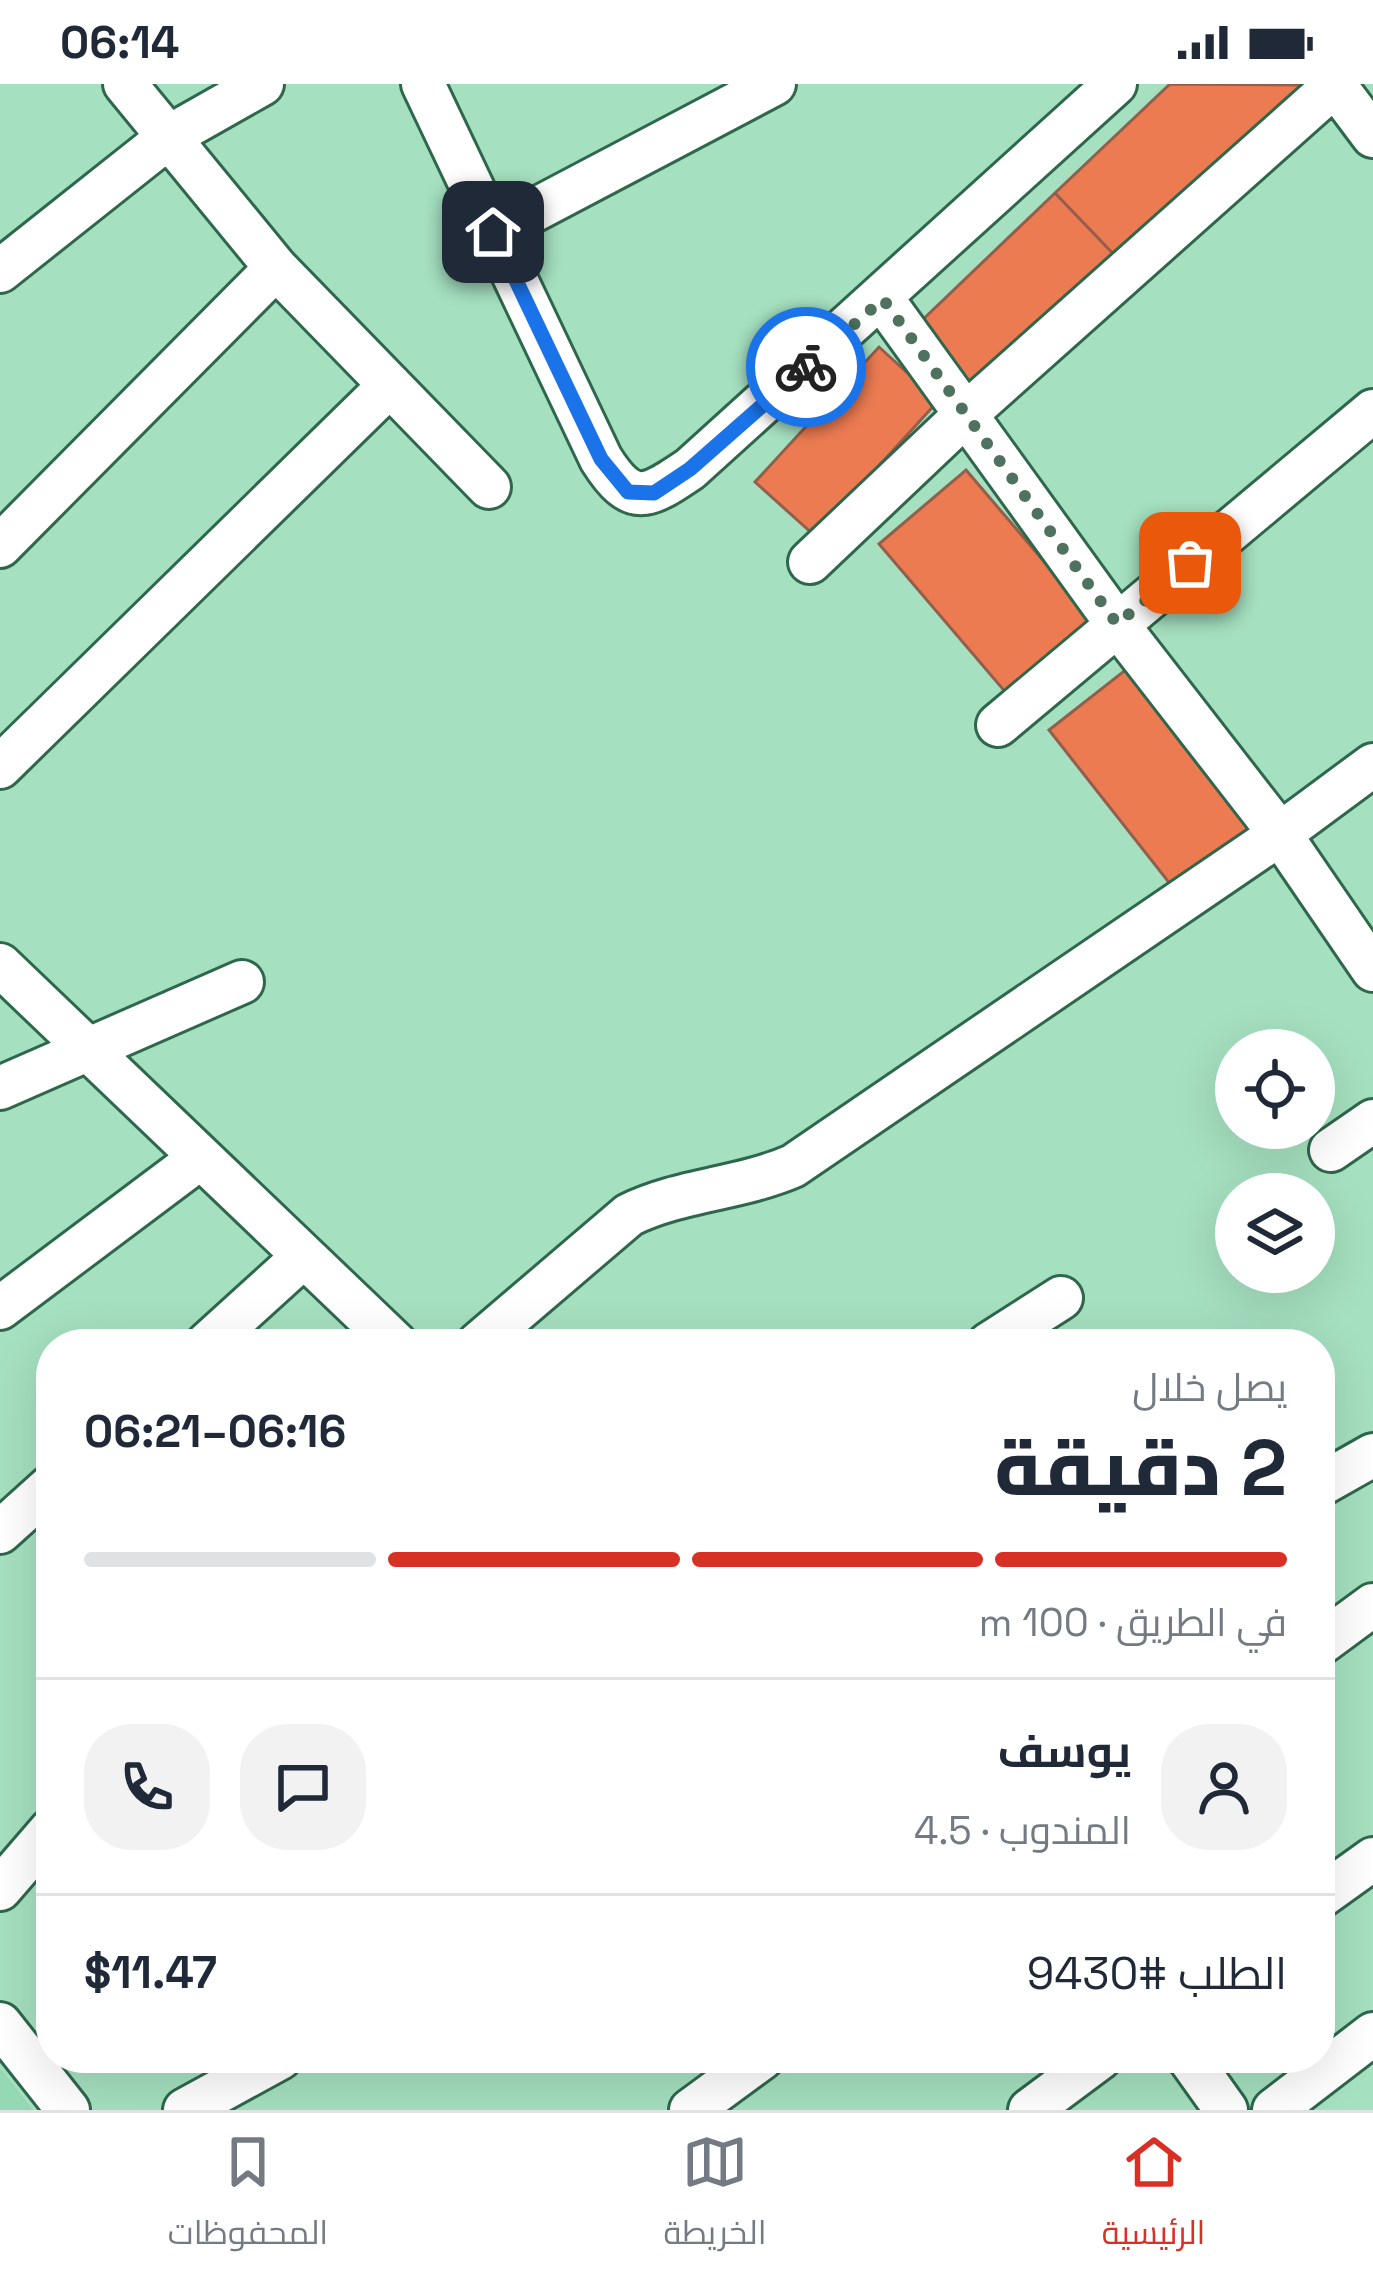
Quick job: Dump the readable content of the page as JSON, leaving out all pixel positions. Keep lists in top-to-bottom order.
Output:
{
  "page": {
    "status": "06:14",
    "heading": ["2 دقيقة", "يصل خلال", "06:16–06:21"],
    "panel": [
      "يوسف",
      "المندوب · 4.5",
      "الطلب #9430",
      "$11.47"
    ],
    "bar": "في الطريق · 100 m",
    "tabs": ["الرئيسية", "الخريطة", "المحفوظات"]
  }
}
